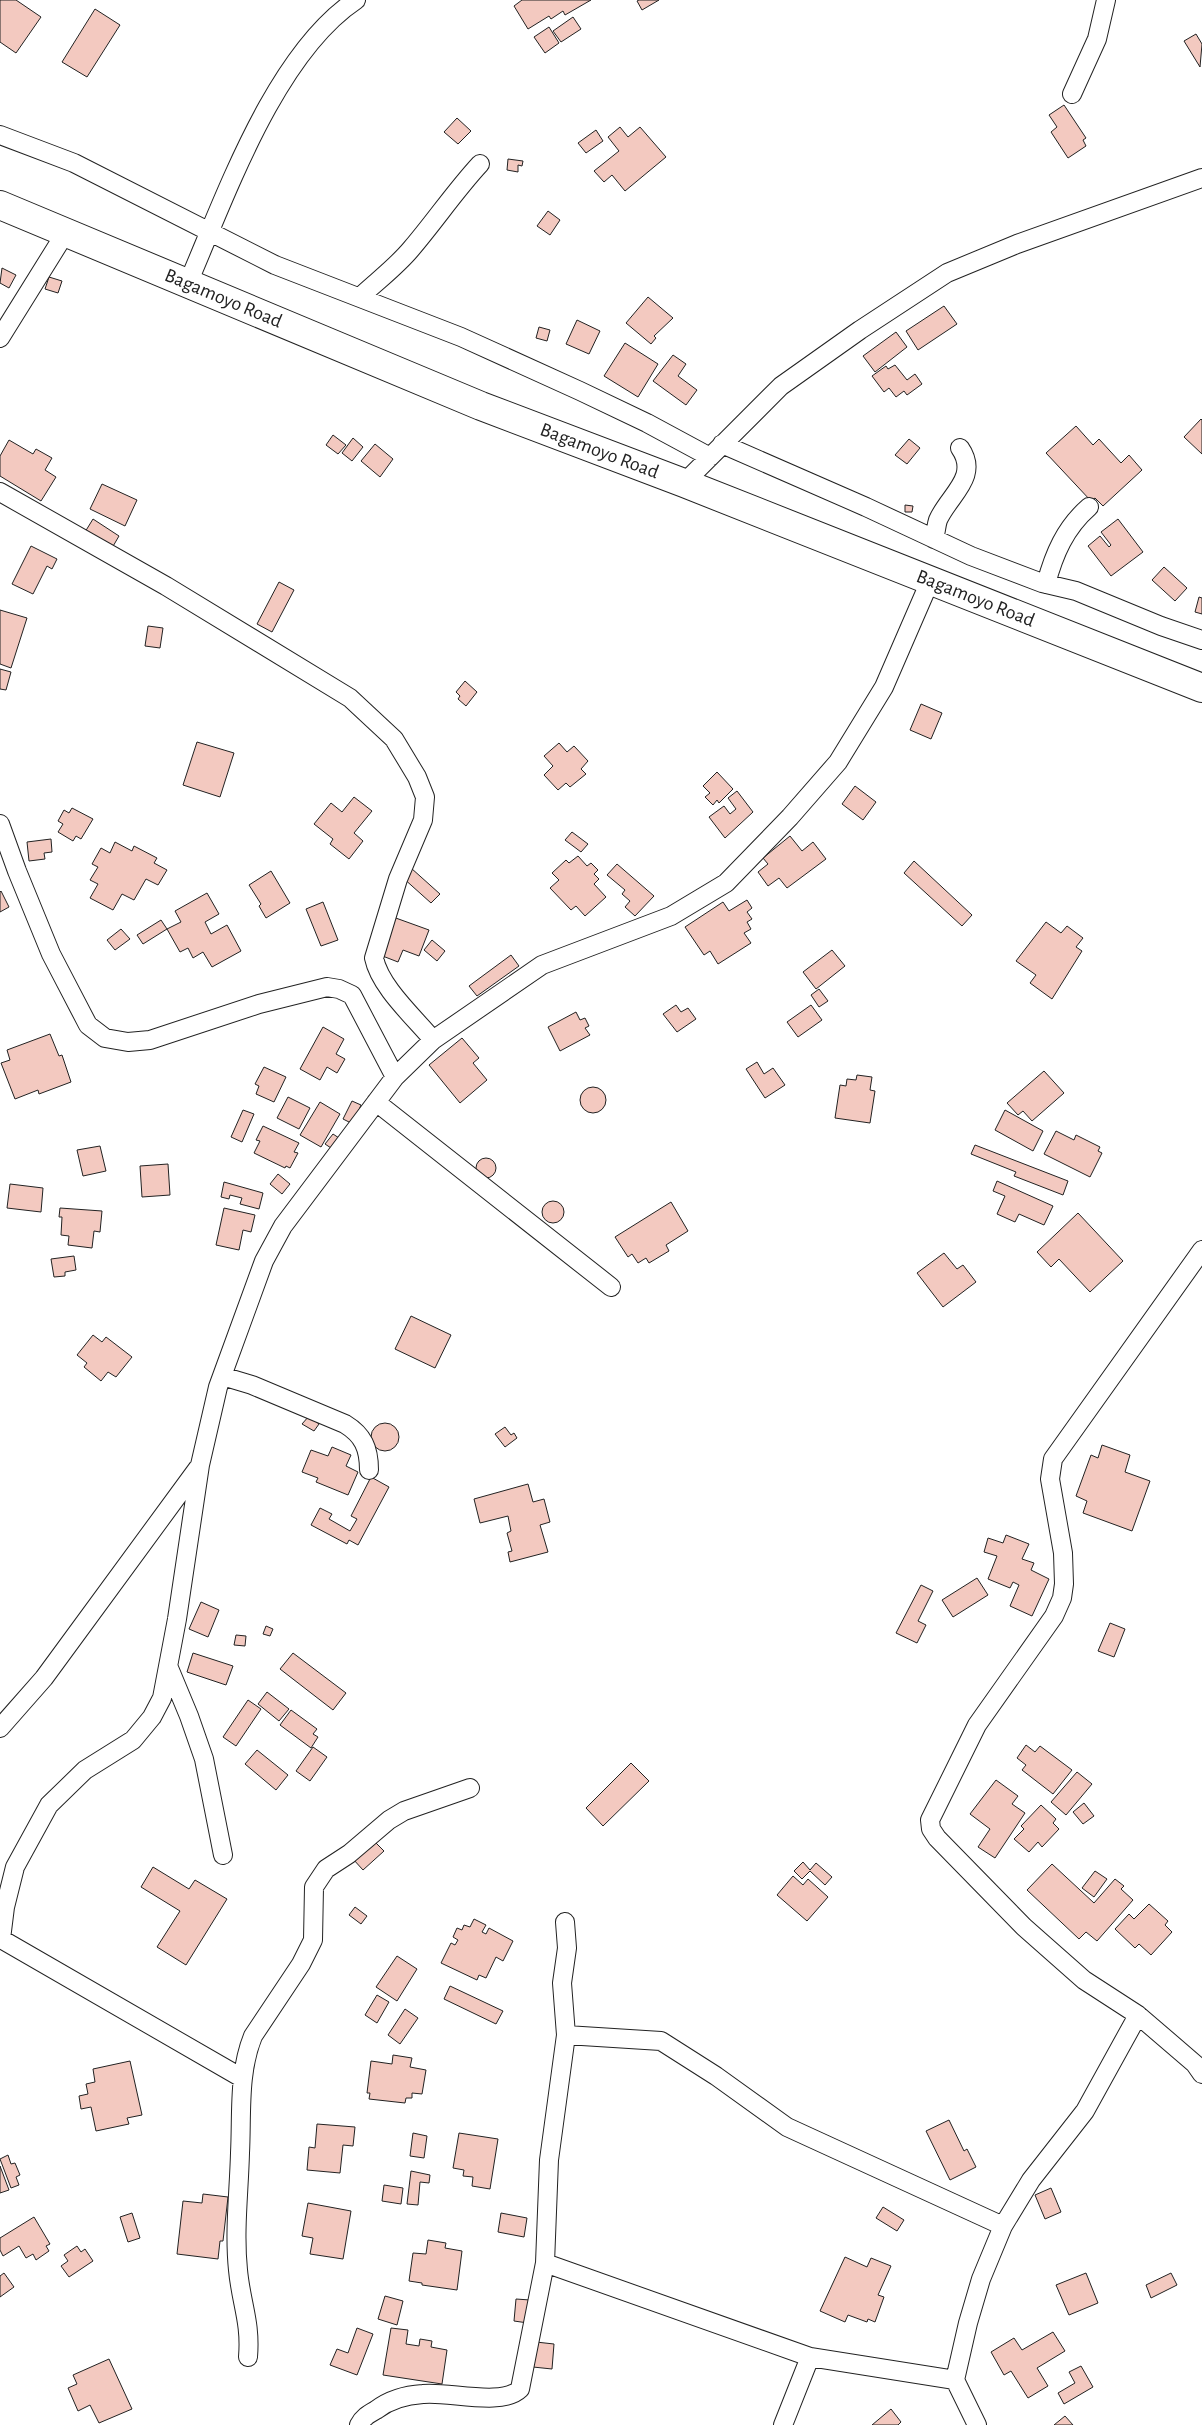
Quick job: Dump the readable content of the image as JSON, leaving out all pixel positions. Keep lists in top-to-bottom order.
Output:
{
  "streets": {
    "highway": ["Bagamoyo Road"]
  }
}
